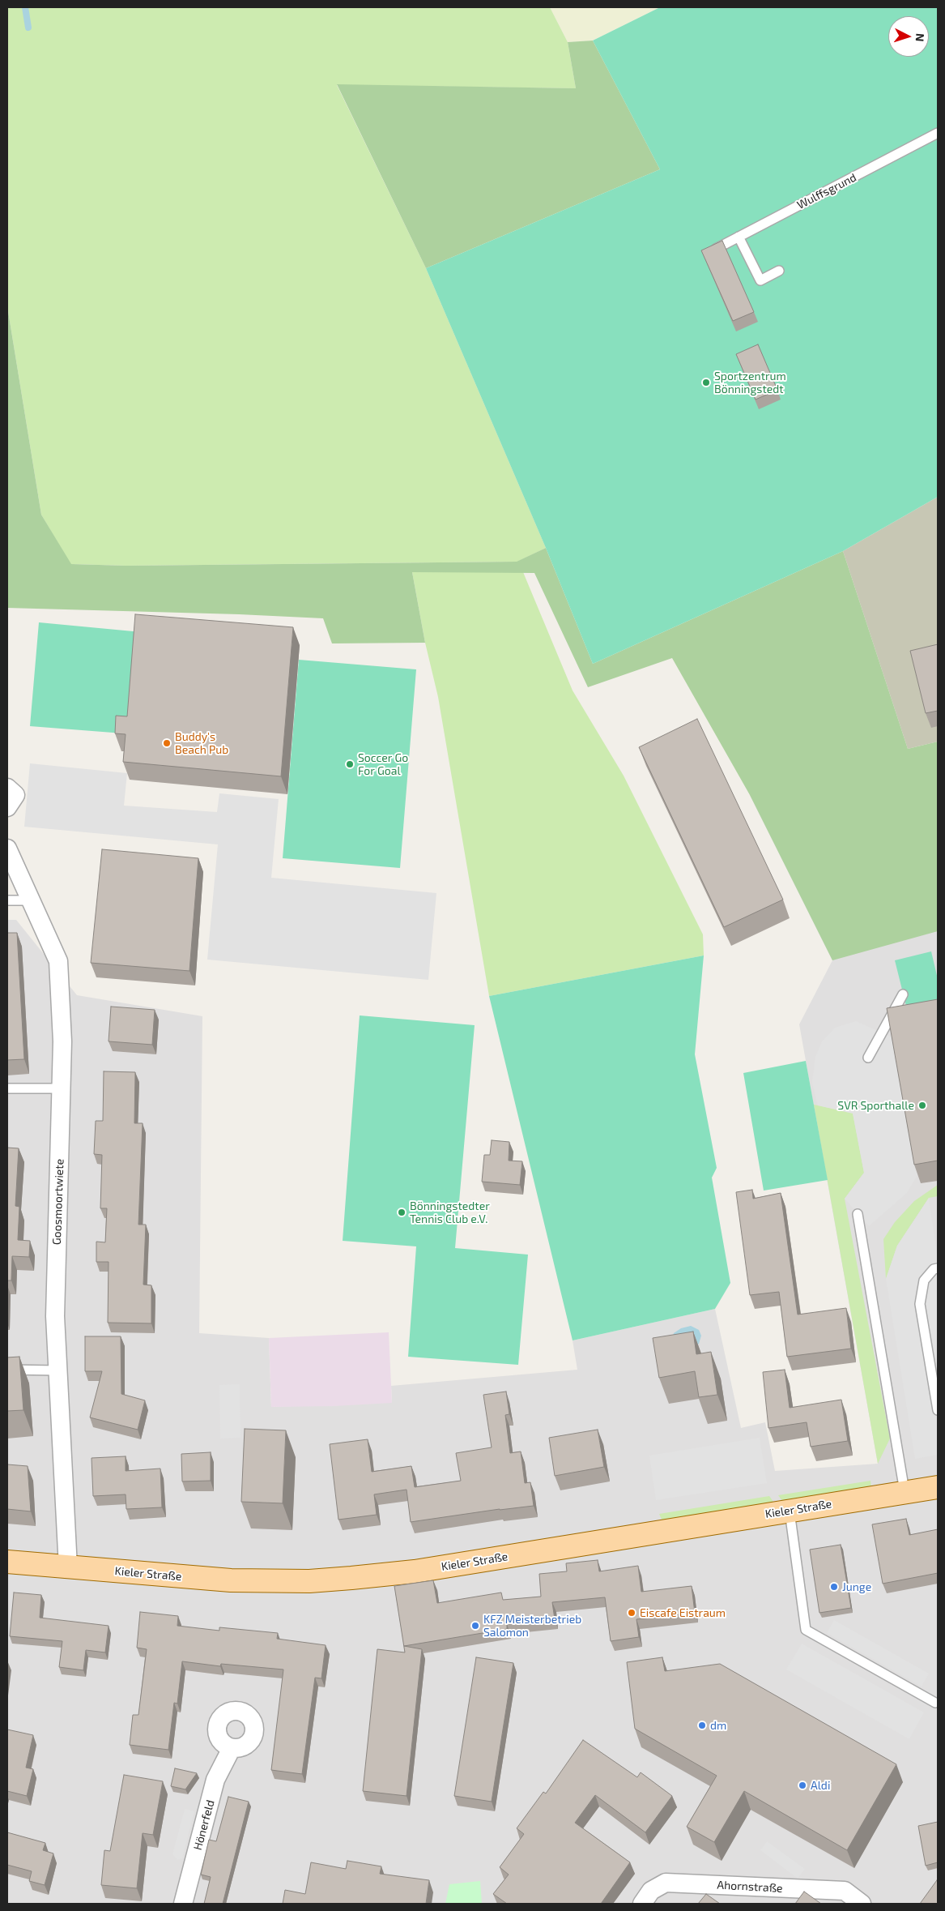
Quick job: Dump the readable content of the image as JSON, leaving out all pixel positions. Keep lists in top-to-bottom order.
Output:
{
  "streets": {
    "main road": ["Kieler Straße"],
    "street": ["Goosmoortwiete", "Hönerfeld", "Ahornstraße"],
    "lane": ["Wulffsgrund"]
  },
  "crossings": [
    ["Goosmoortwiete", "Kieler Straße"]
  ],
  "places": [
    "Sportzentrum Bönningstedt",
    "Buddy's Beach Pub",
    "Soccer Go For Goal",
    "SVR Sporthalle",
    "Bönningstedter Tennis Club e.V.",
    "Junge",
    "Eiscafe Eistraum",
    "KFZ Meisterbetrieb Salomon",
    "dm",
    "Aldi"
  ],
  "north": "right"
}
